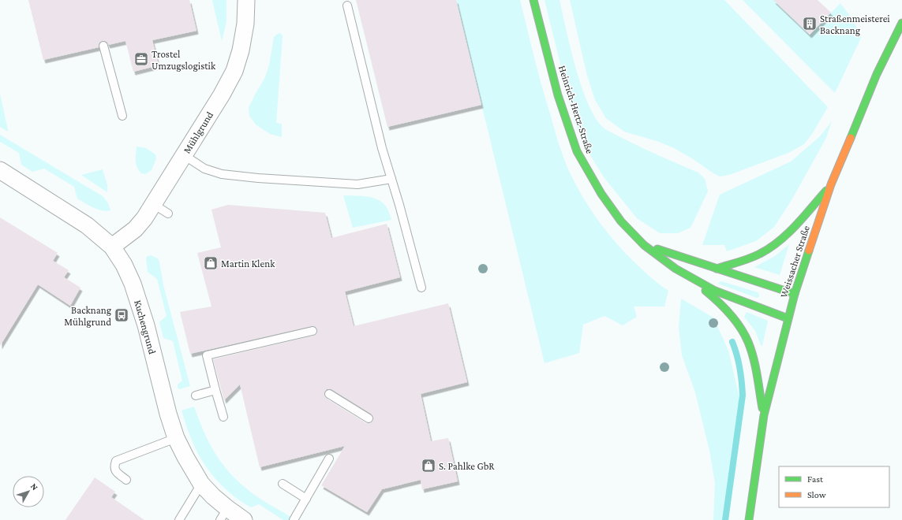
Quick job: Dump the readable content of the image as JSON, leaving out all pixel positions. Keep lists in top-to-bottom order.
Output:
{
  "streets": {
    "main road": ["Heinrich-Hertz-Straße", "Weissacher Straße"],
    "street": ["Mühlgrund", "Kuchengrund"]
  },
  "crossings": [
    ["Heinrich-Hertz-Straße", "Weissacher Straße"],
    ["Mühlgrund", "Kuchengrund"]
  ],
  "places": {
    "building": ["Straßenmeisterei Backnang"],
    "office": ["Trostel Umzugslogistik"],
    "shop": ["Martin Klenk", "S. Pahlke GbR"],
    "bus stop": ["Backnang Mühlgrund"]
  },
  "legend": ["Fast", "Slow"],
  "north": "top right"
}
